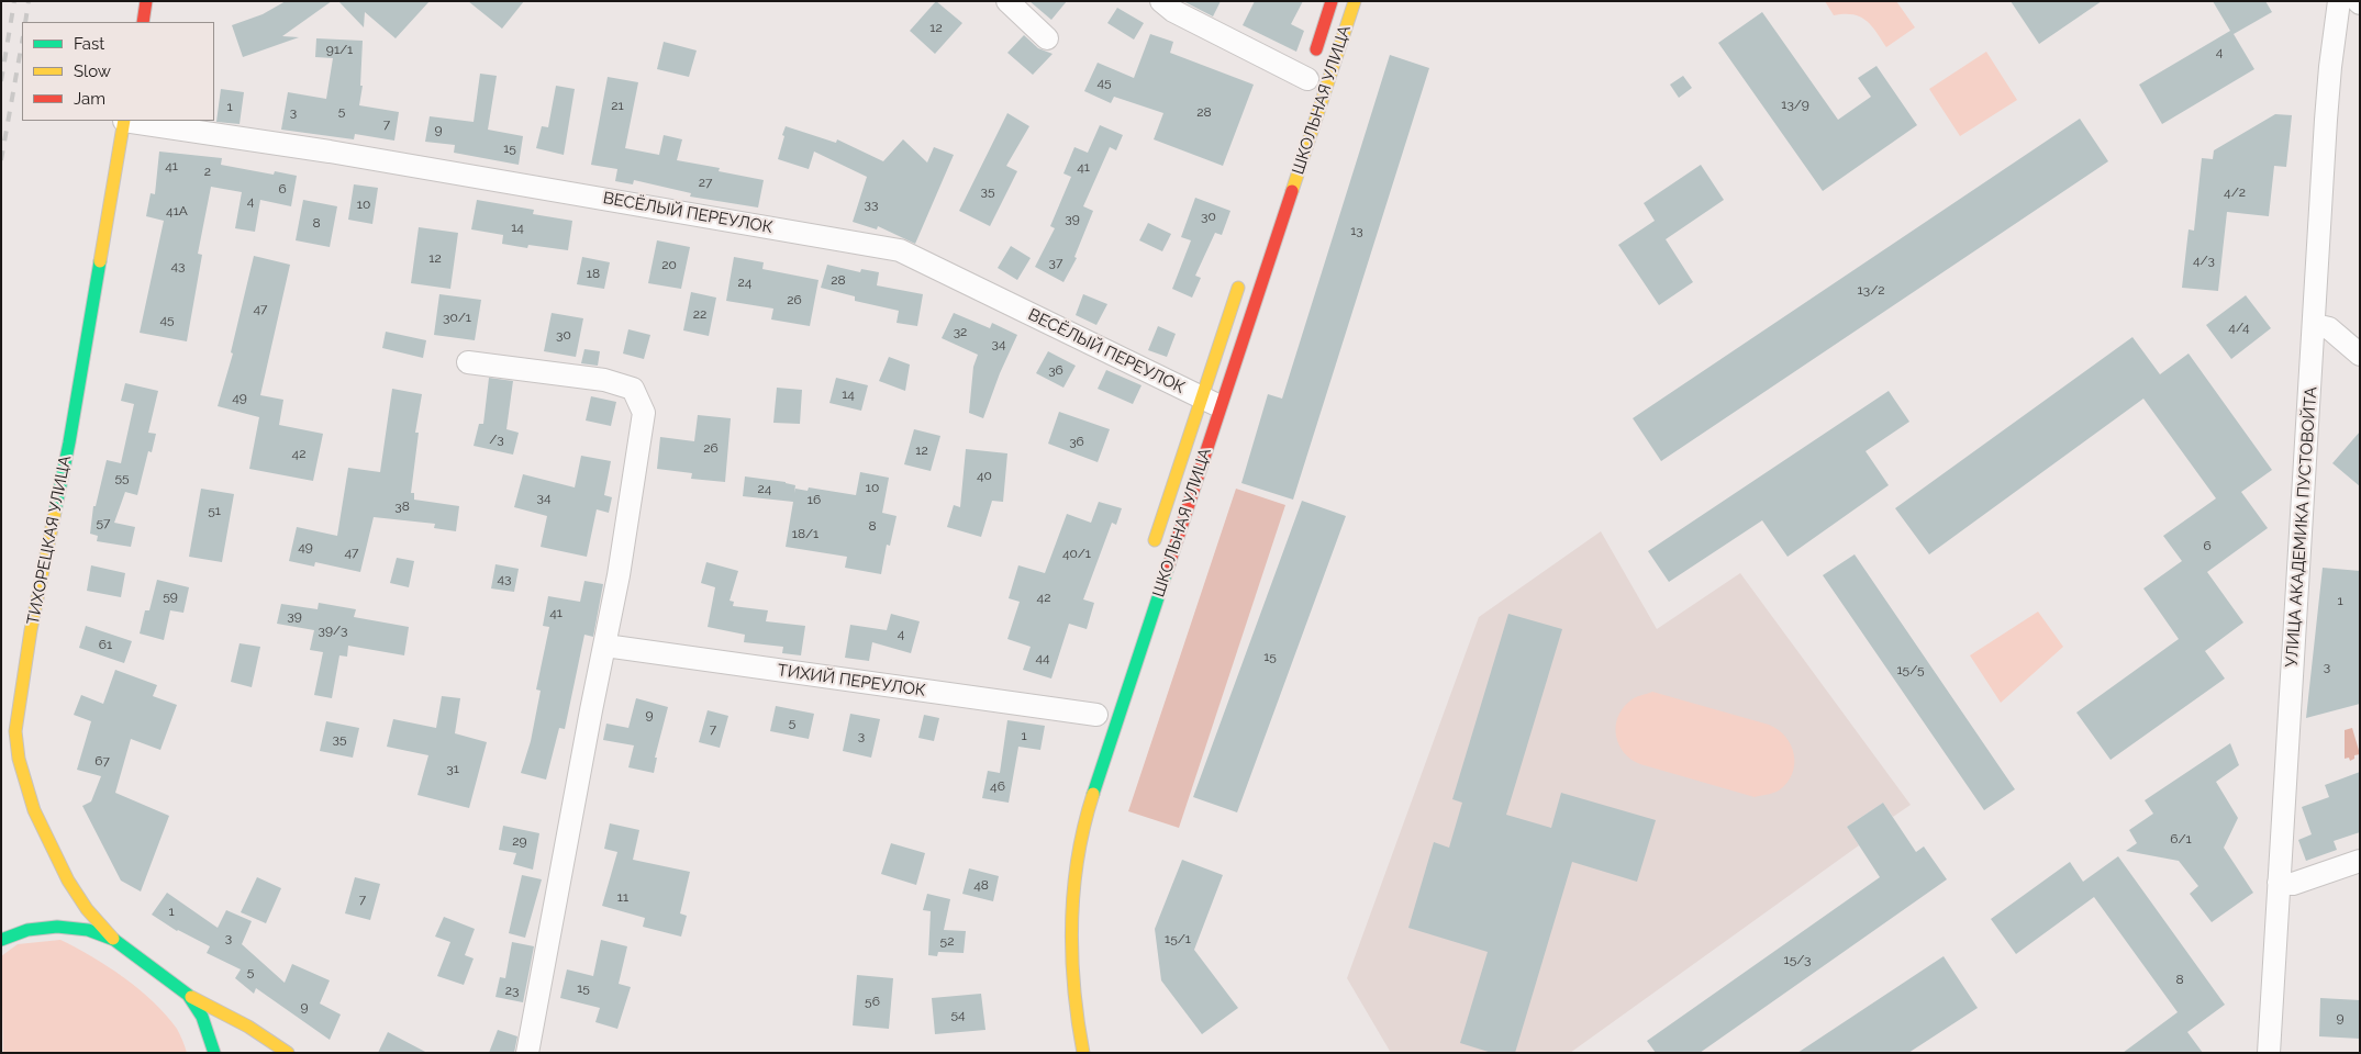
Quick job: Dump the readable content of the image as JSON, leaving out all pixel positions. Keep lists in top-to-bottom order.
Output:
{
  "streets": {
    "main road": ["ШКОЛЬНАЯ УЛИЦА", "ТИХОРЕЦКАЯ УЛИЦА"],
    "street": ["ВЕСЁЛЫЙ ПЕРЕУЛОК", "УЛИЦА АКАДЕМИКА ПУСТОВОЙТА", "ТИХИЙ ПЕРЕУЛОК"]
  },
  "crossings": [
    ["ШКОЛЬНАЯ УЛИЦА", "ВЕСЁЛЫЙ ПЕРЕУЛОК"]
  ],
  "house_numbers": [
    "12",
    "91/1",
    "4",
    "45",
    "13/9",
    "21",
    "1",
    "5",
    "3",
    "28",
    "7",
    "9",
    "15",
    "41",
    "41",
    "2",
    "27",
    "6",
    "35",
    "4/2",
    "4",
    "10",
    "33",
    "41А",
    "30",
    "39",
    "8",
    "14",
    "13",
    "12",
    "4/3",
    "37",
    "20",
    "43",
    "18",
    "28",
    "24",
    "13/2",
    "26",
    "47",
    "22",
    "30/1",
    "45",
    "4/4",
    "32",
    "30",
    "34",
    "36",
    "14",
    "49",
    "/3",
    "36",
    "26",
    "12",
    "42",
    "40",
    "55",
    "10",
    "24",
    "34",
    "16",
    "38",
    "51",
    "57",
    "8",
    "18/1",
    "6",
    "49",
    "47",
    "40/1",
    "43",
    "59",
    "42",
    "1",
    "41",
    "39",
    "39/3",
    "4",
    "61",
    "15",
    "44",
    "3",
    "15/5",
    "9",
    "5",
    "7",
    "3",
    "1",
    "35",
    "67",
    "31",
    "46",
    "6/1",
    "29",
    "48",
    "11",
    "7",
    "1",
    "3",
    "15/1",
    "52",
    "15/3",
    "5",
    "8",
    "15",
    "23",
    "56",
    "9",
    "54",
    "9"
  ],
  "legend": ["Fast", "Slow", "Jam"]
}
